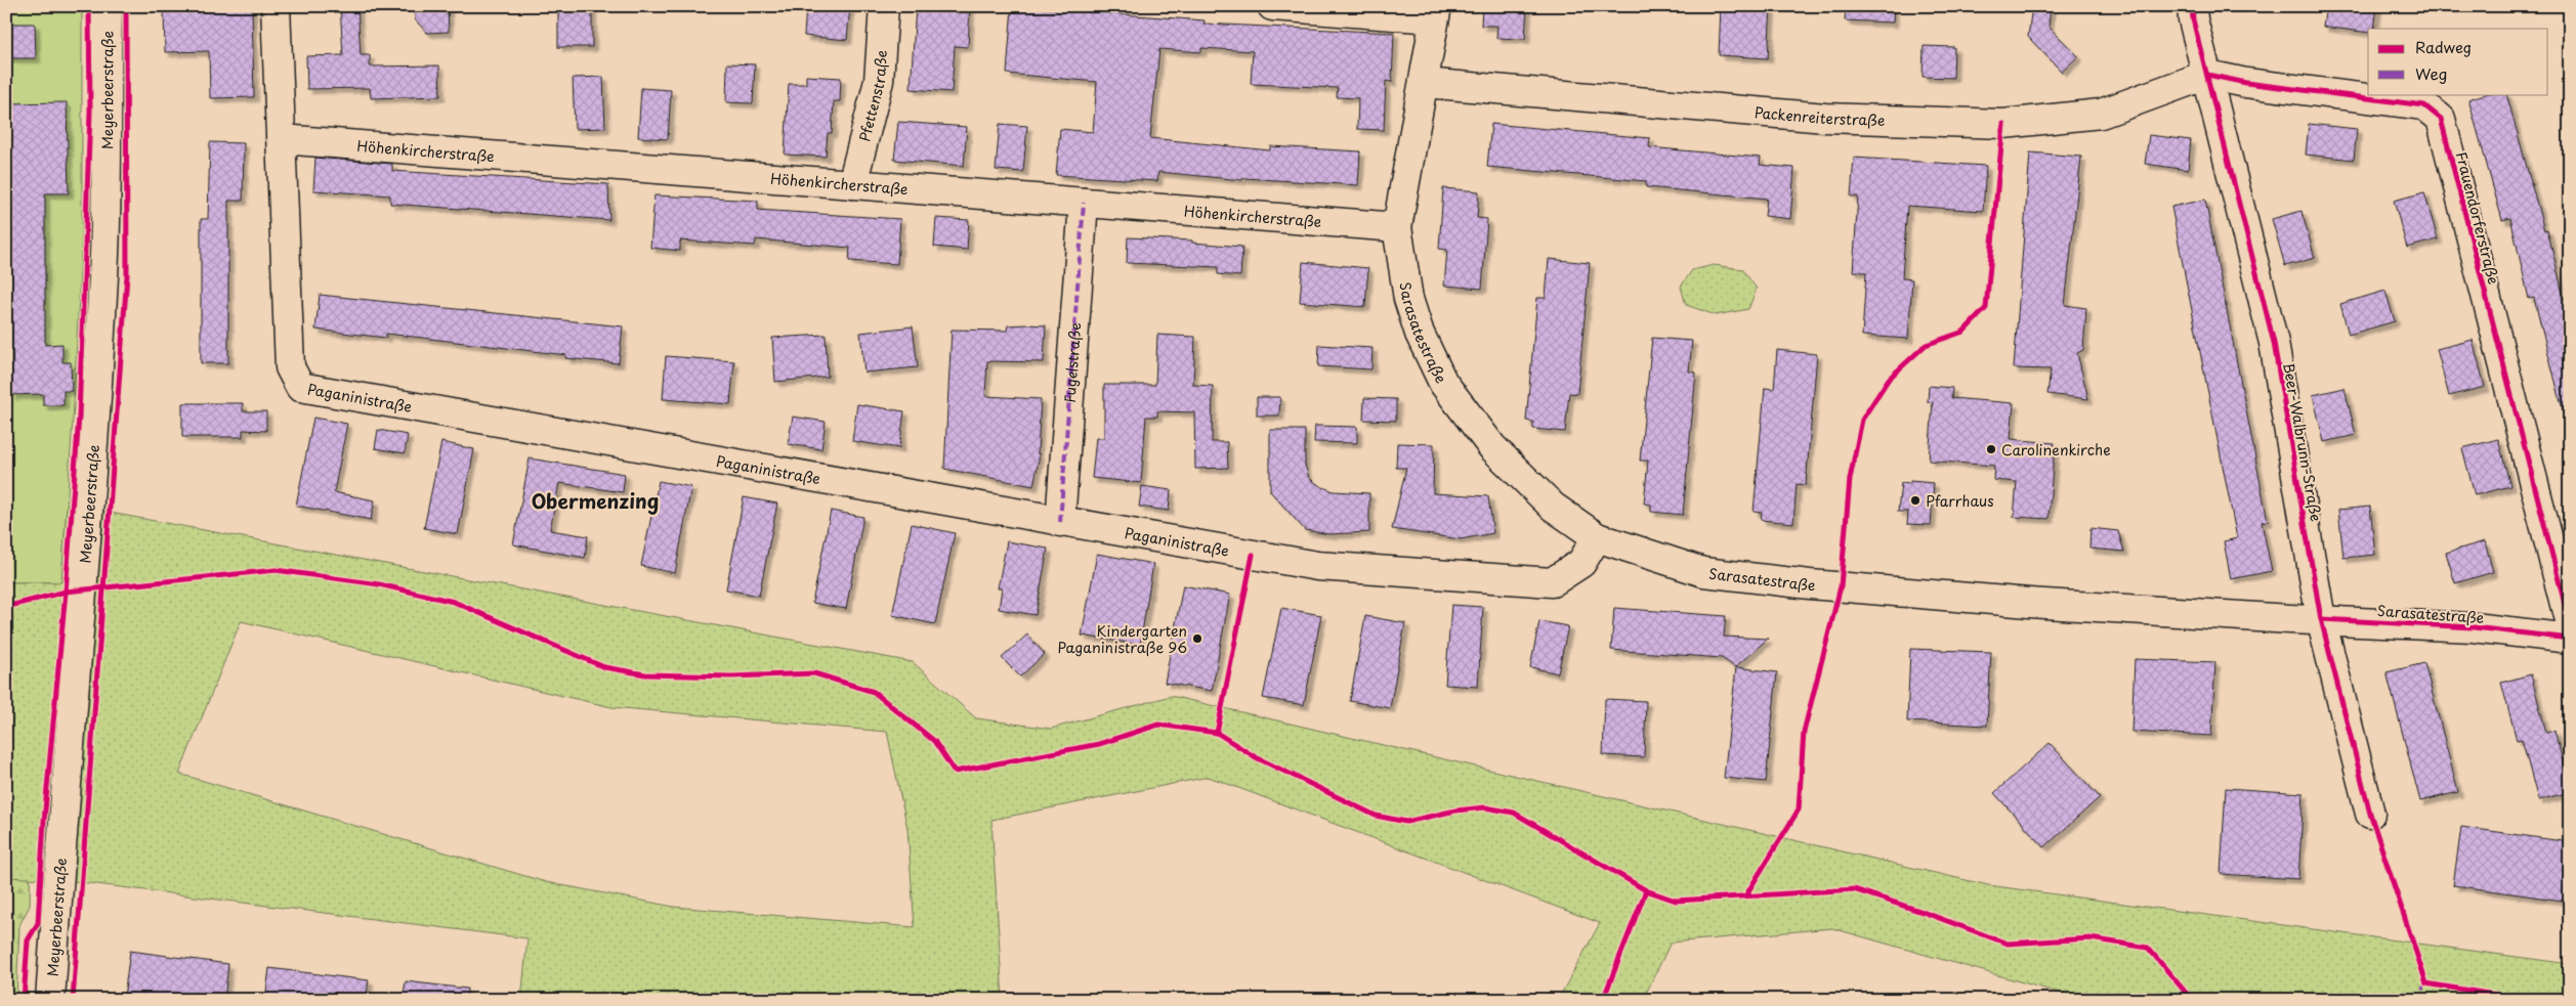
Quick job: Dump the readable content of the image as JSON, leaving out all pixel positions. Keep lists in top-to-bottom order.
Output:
{
  "streets": {
    "street": [
      "Meyerbeerstraße",
      "Pfettenstraße",
      "Packenreiterstraße",
      "Höhenkircherstraße",
      "Frauendorferstraße",
      "Sarasatestraße",
      "Fugelstraße",
      "Paganinistraße",
      "Beer-Walbrunn-Straße"
    ]
  },
  "crossings": [
    ["Pfettenstraße", "Höhenkircherstraße"],
    ["Packenreiterstraße", "Frauendorferstraße"],
    ["Packenreiterstraße", "Sarasatestraße"],
    ["Packenreiterstraße", "Beer-Walbrunn-Straße"],
    ["Höhenkircherstraße", "Sarasatestraße"],
    ["Höhenkircherstraße", "Fugelstraße"],
    ["Höhenkircherstraße", "Paganinistraße"],
    ["Frauendorferstraße", "Beer-Walbrunn-Straße"],
    ["Sarasatestraße", "Paganinistraße"],
    ["Sarasatestraße", "Beer-Walbrunn-Straße"],
    ["Fugelstraße", "Paganinistraße"]
  ],
  "districts": ["Obermenzing"],
  "places": ["Carolinenkirche", "Pfarrhaus", "Kindergarten Paganinistraße 96"],
  "legend": ["Radweg", "Weg"]
}
